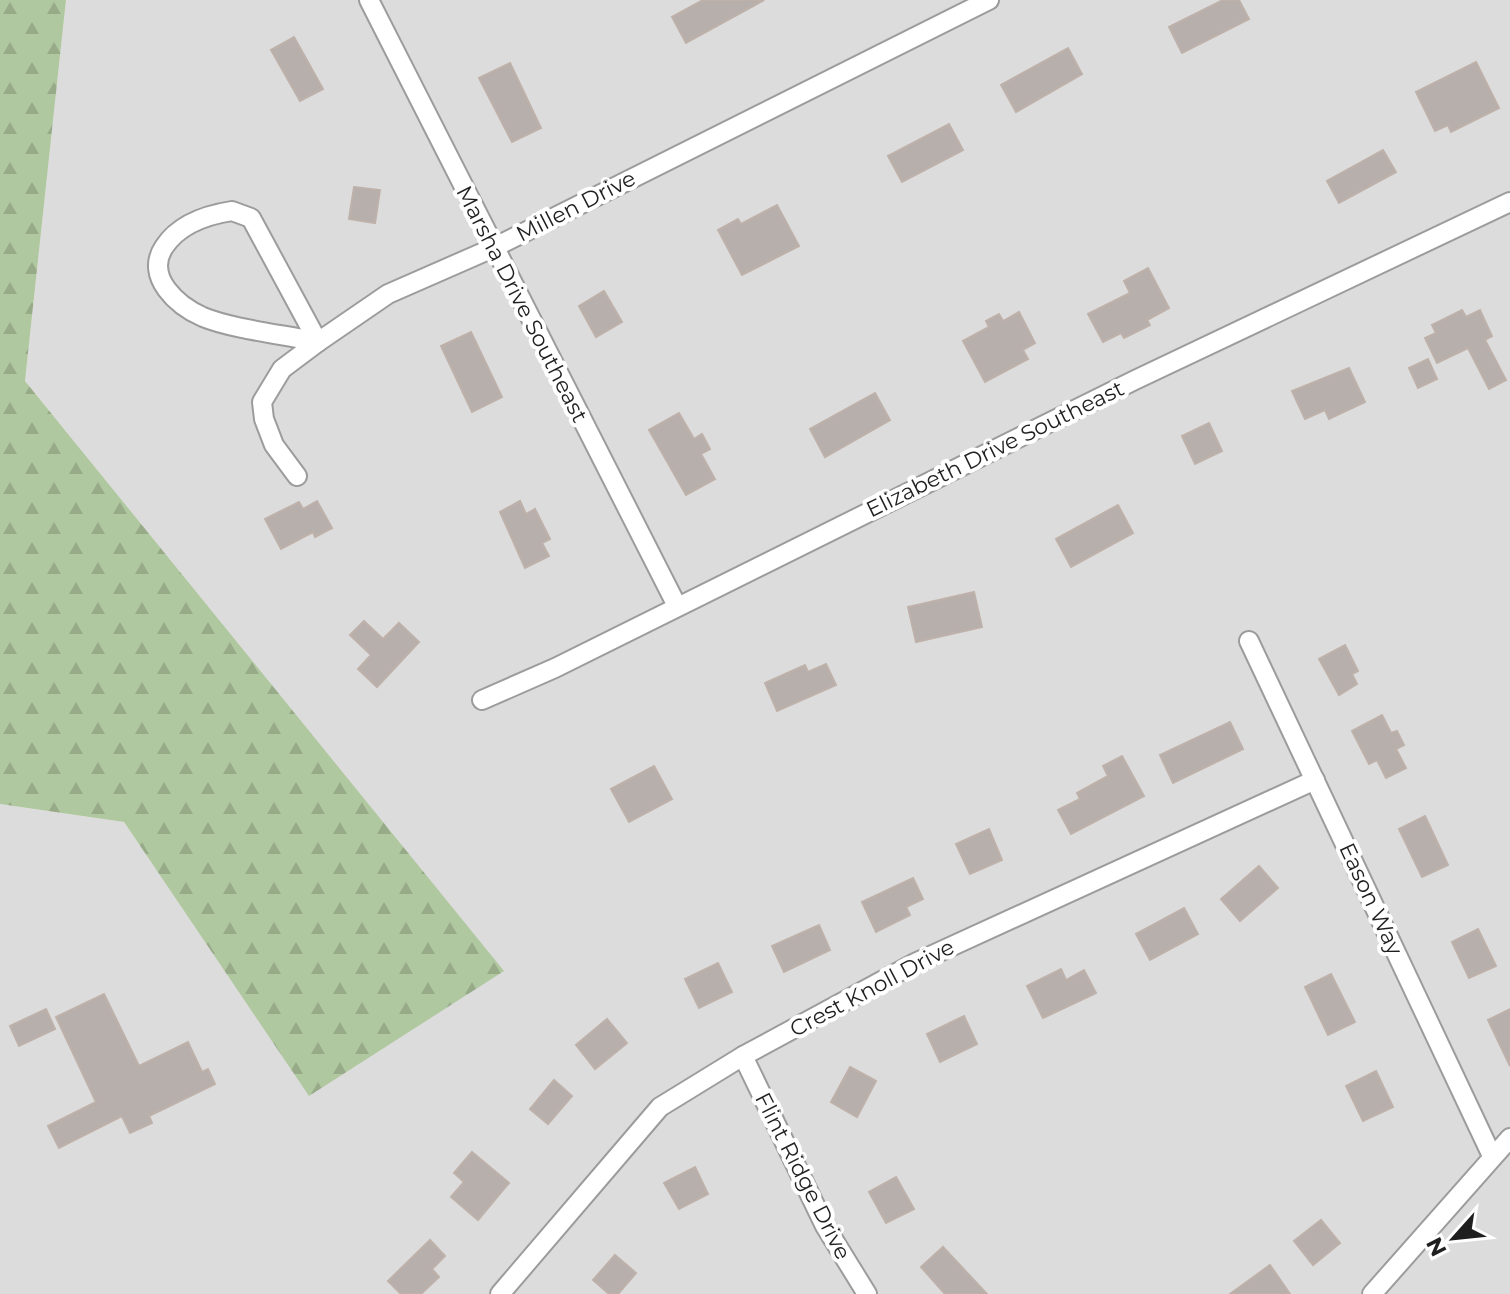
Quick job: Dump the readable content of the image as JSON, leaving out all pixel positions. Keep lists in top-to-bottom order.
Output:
{
  "streets": {
    "street": [
      "Millen Drive",
      "Marsha Drive Southeast",
      "Elizabeth Drive Southeast",
      "Eason Way",
      "Crest Knoll Drive",
      "Flint Ridge Drive"
    ]
  },
  "crossings": [
    ["Millen Drive", "Marsha Drive Southeast"],
    ["Marsha Drive Southeast", "Elizabeth Drive Southeast"],
    ["Eason Way", "Crest Knoll Drive"],
    ["Crest Knoll Drive", "Flint Ridge Drive"]
  ],
  "north": "bottom left"
}
